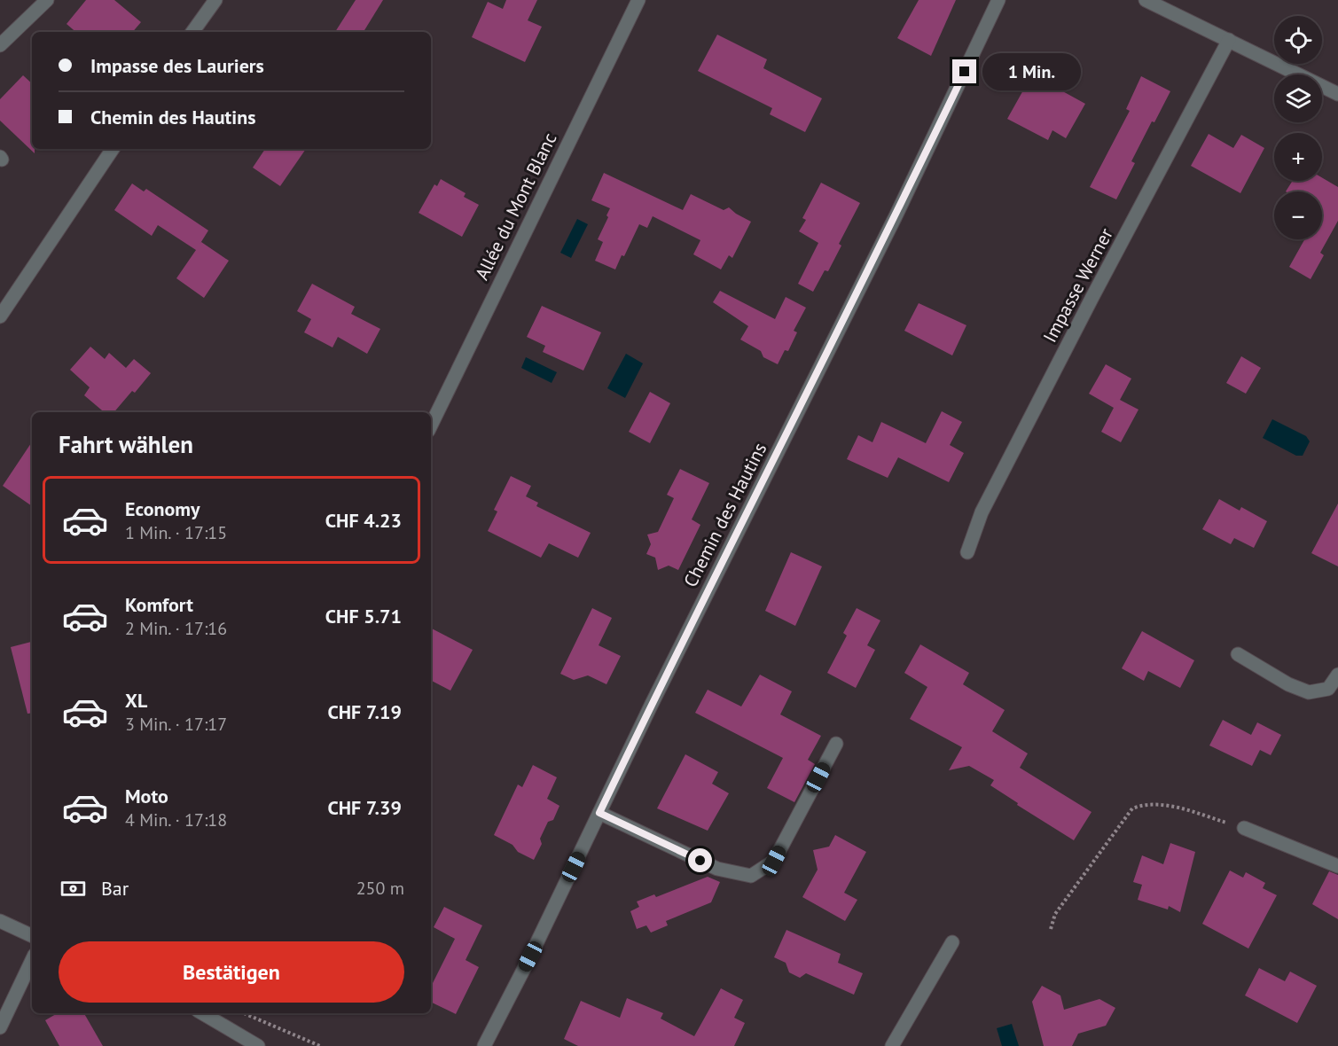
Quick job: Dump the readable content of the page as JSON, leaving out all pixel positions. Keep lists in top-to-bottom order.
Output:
{
  "streets": {
    "street": ["Allée du Mont Blanc", "Impasse Werner", "Chemin des Hautins"]
  },
  "page": {
    "map_buttons": ["+", "−"],
    "banner": ["Impasse des Lauriers", "Chemin des Hautins"],
    "bubble": "1 Min.",
    "heading": "Fahrt wählen",
    "list": [
      {
        "name": "Economy",
        "note": "1 Min. · 17:15",
        "value": "CHF 4.23"
      },
      {
        "name": "Komfort",
        "note": "2 Min. · 17:16",
        "value": "CHF 5.71"
      },
      {
        "name": "XL",
        "note": "3 Min. · 17:17",
        "value": "CHF 7.19"
      },
      {
        "name": "Moto",
        "note": "4 Min. · 17:18",
        "value": "CHF 7.39"
      }
    ],
    "pay": ["Bar", "250 m"],
    "buttons": "Bestätigen"
  }
}
